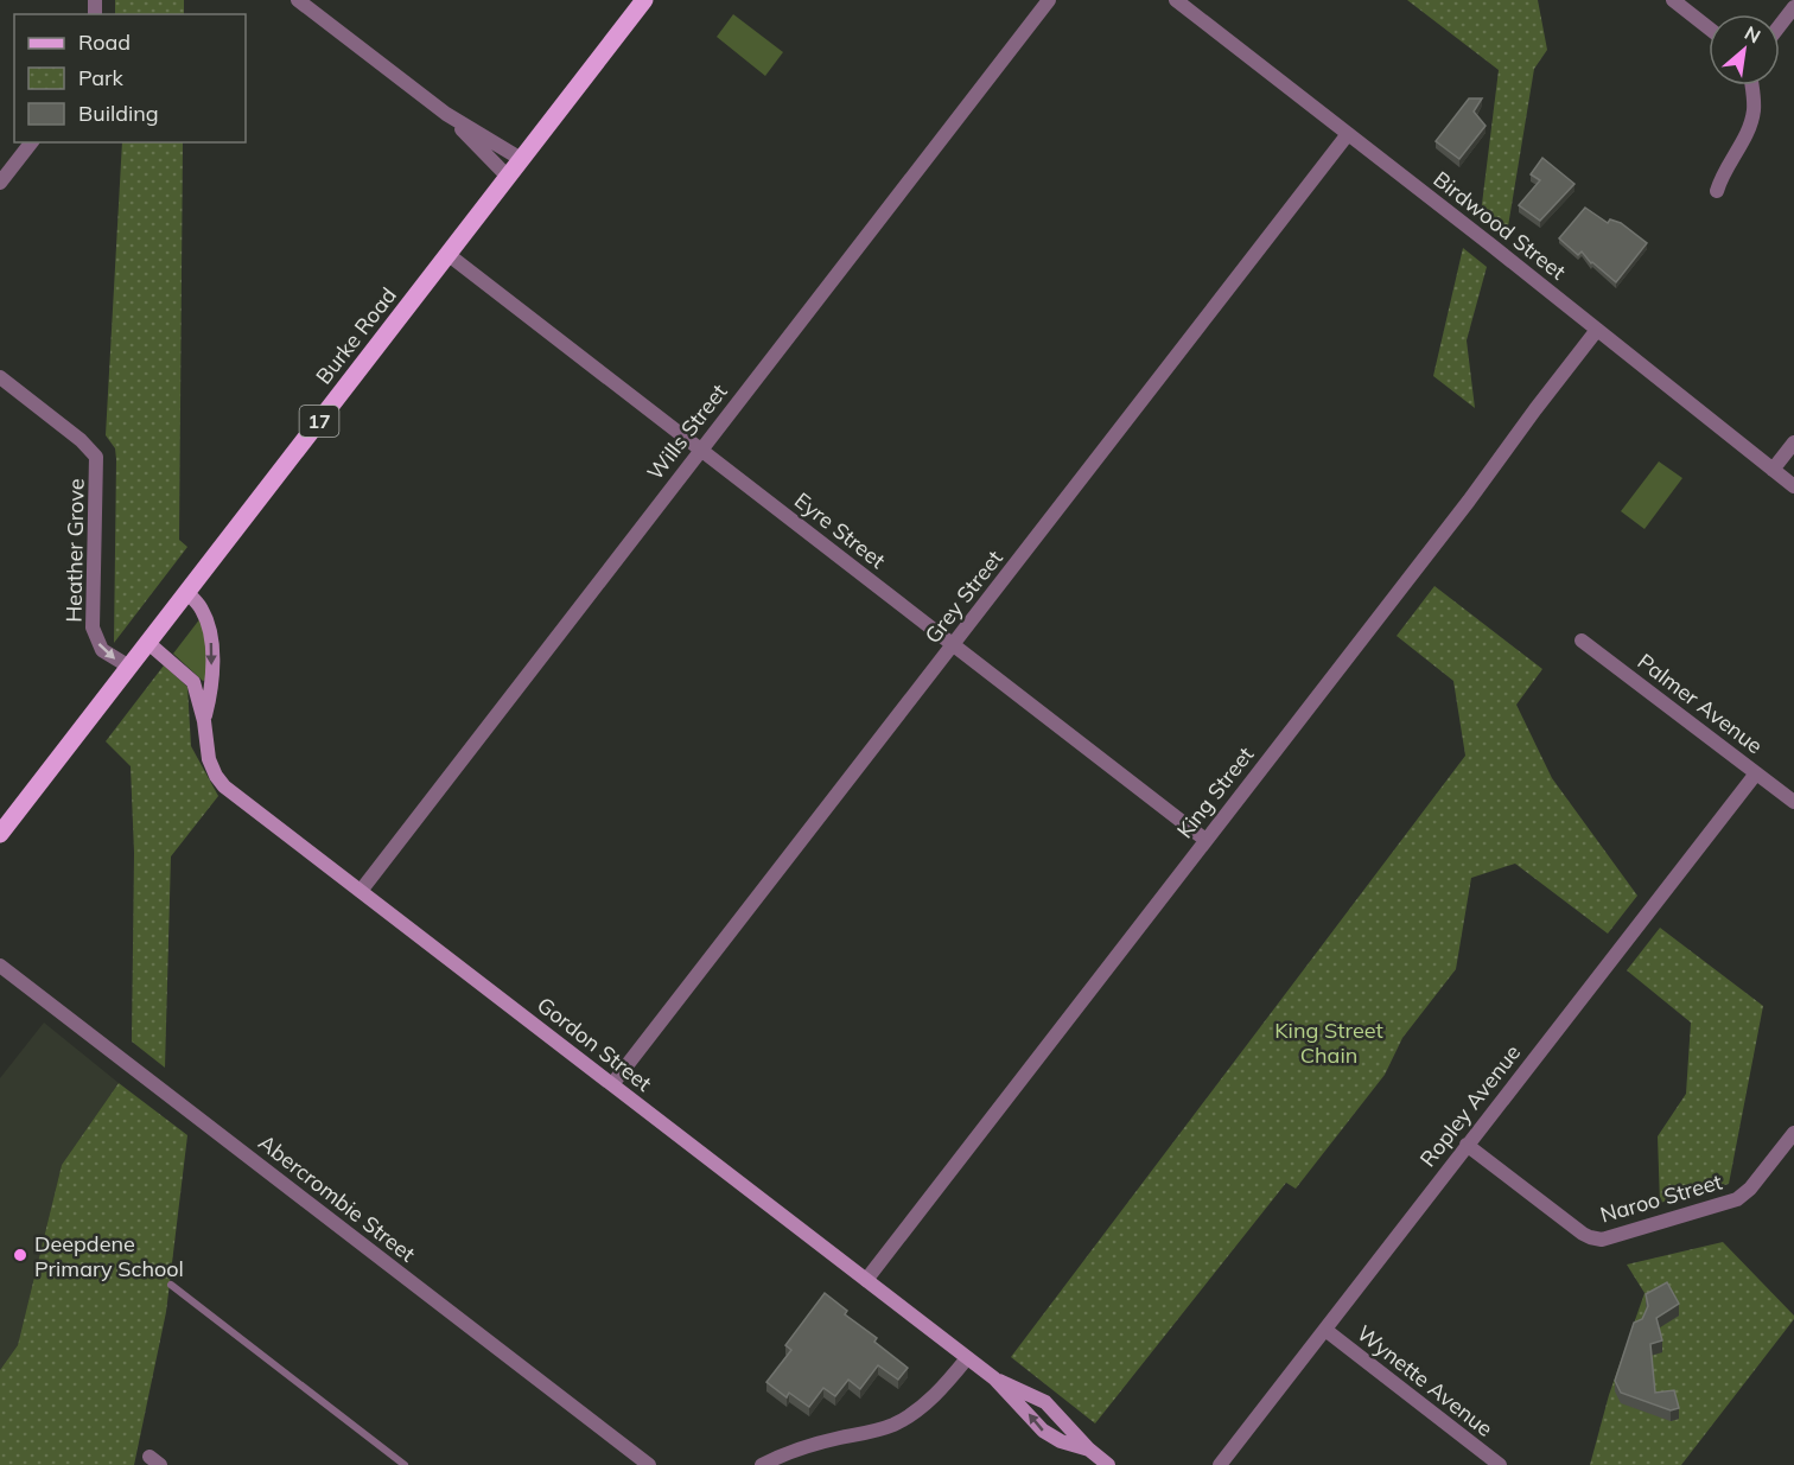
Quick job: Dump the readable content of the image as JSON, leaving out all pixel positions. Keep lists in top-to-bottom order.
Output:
{
  "streets": {
    "main road": ["Burke Road", "17"],
    "street": [
      "Birdwood Street",
      "Wills Street",
      "Eyre Street",
      "Heather Grove",
      "Grey Street",
      "Palmer Avenue",
      "King Street",
      "Gordon Street",
      "Ropley Avenue",
      "Abercrombie Street",
      "Naroo Street",
      "Wynette Avenue"
    ]
  },
  "crossings": [
    ["Birdwood Street", "Grey Street"],
    ["Birdwood Street", "King Street"],
    ["Burke Road", "Eyre Street"],
    ["Burke Road", "Heather Grove"],
    ["Burke Road", "Gordon Street"],
    ["Wills Street", "Eyre Street"],
    ["Wills Street", "Gordon Street"],
    ["Eyre Street", "Grey Street"],
    ["Eyre Street", "King Street"],
    ["Grey Street", "Gordon Street"],
    ["Palmer Avenue", "Ropley Avenue"],
    ["King Street", "Gordon Street"],
    ["Ropley Avenue", "Naroo Street"],
    ["Ropley Avenue", "Wynette Avenue"]
  ],
  "one_way": ["Heather Grove"],
  "parks": ["King Street Chain"],
  "places": ["Deepdene Primary School"],
  "legend": ["Road", "Park", "Building"],
  "north": "top right"
}
